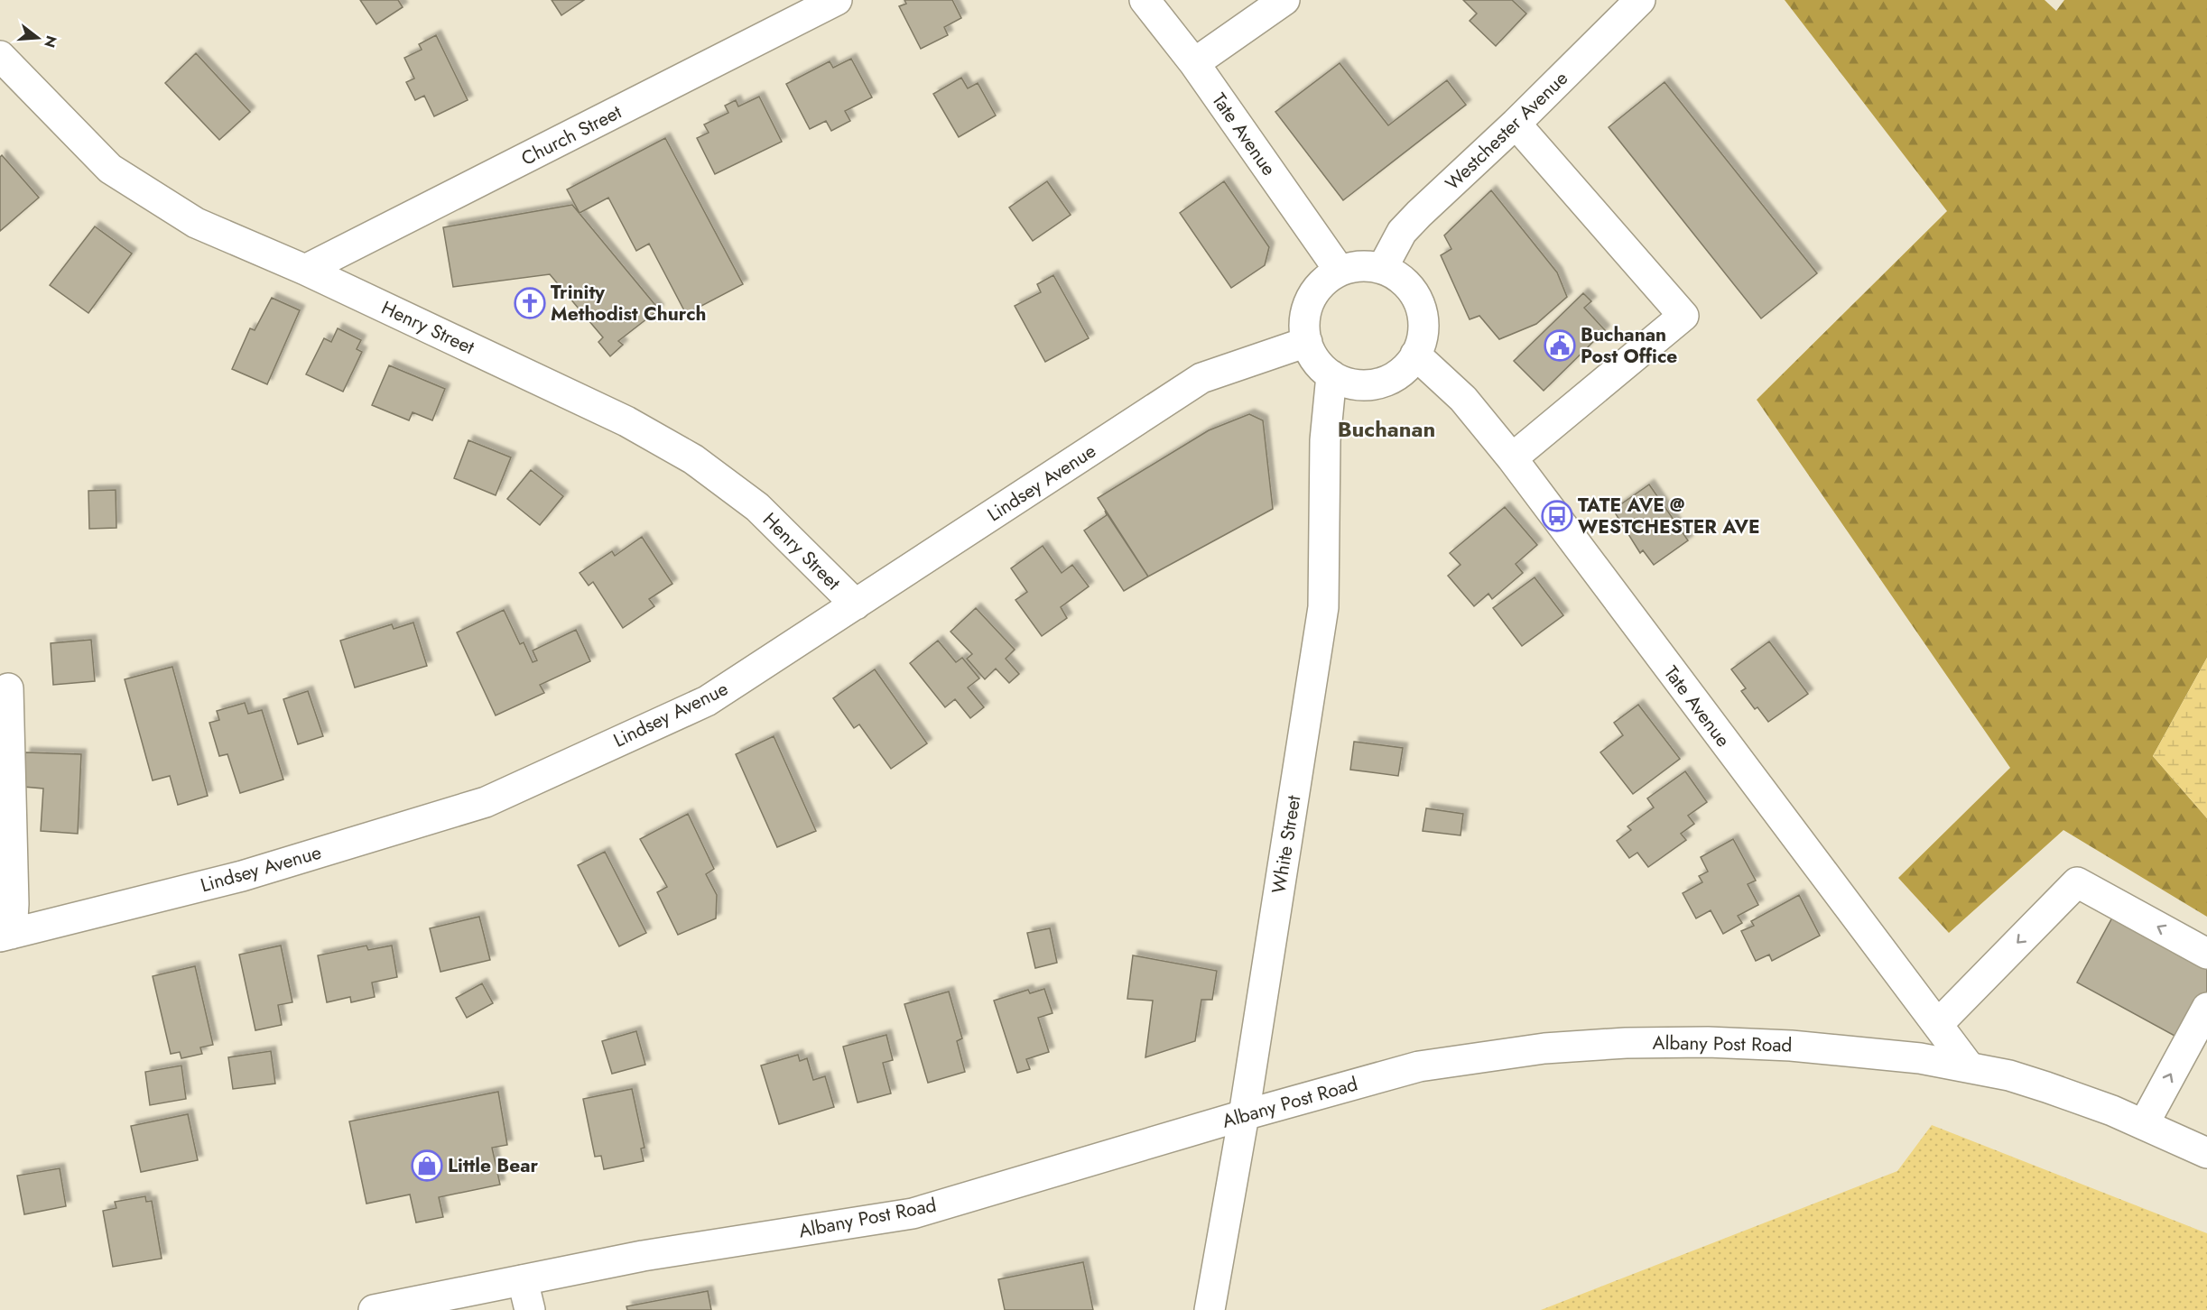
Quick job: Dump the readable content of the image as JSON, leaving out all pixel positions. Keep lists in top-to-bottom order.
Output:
{
  "streets": {
    "street": [
      "Westchester Avenue",
      "Tate Avenue",
      "Church Street",
      "Henry Street",
      "Lindsey Avenue",
      "White Street",
      "Albany Post Road"
    ]
  },
  "crossings": [
    ["Westchester Avenue", "Tate Avenue"],
    ["Westchester Avenue", "Lindsey Avenue"],
    ["Westchester Avenue", "White Street"],
    ["Tate Avenue", "Lindsey Avenue"],
    ["Tate Avenue", "White Street"],
    ["Tate Avenue", "Albany Post Road"],
    ["Church Street", "Henry Street"],
    ["Henry Street", "Lindsey Avenue"],
    ["Lindsey Avenue", "White Street"],
    ["White Street", "Albany Post Road"]
  ],
  "districts": ["Buchanan"],
  "places": {
    "church": ["Trinity Methodist Church"],
    "public building": ["Buchanan Post Office"],
    "bus stop": ["TATE AVE @ WESTCHESTER AVE"],
    "shop": ["Little Bear"]
  },
  "north": "right"
}
